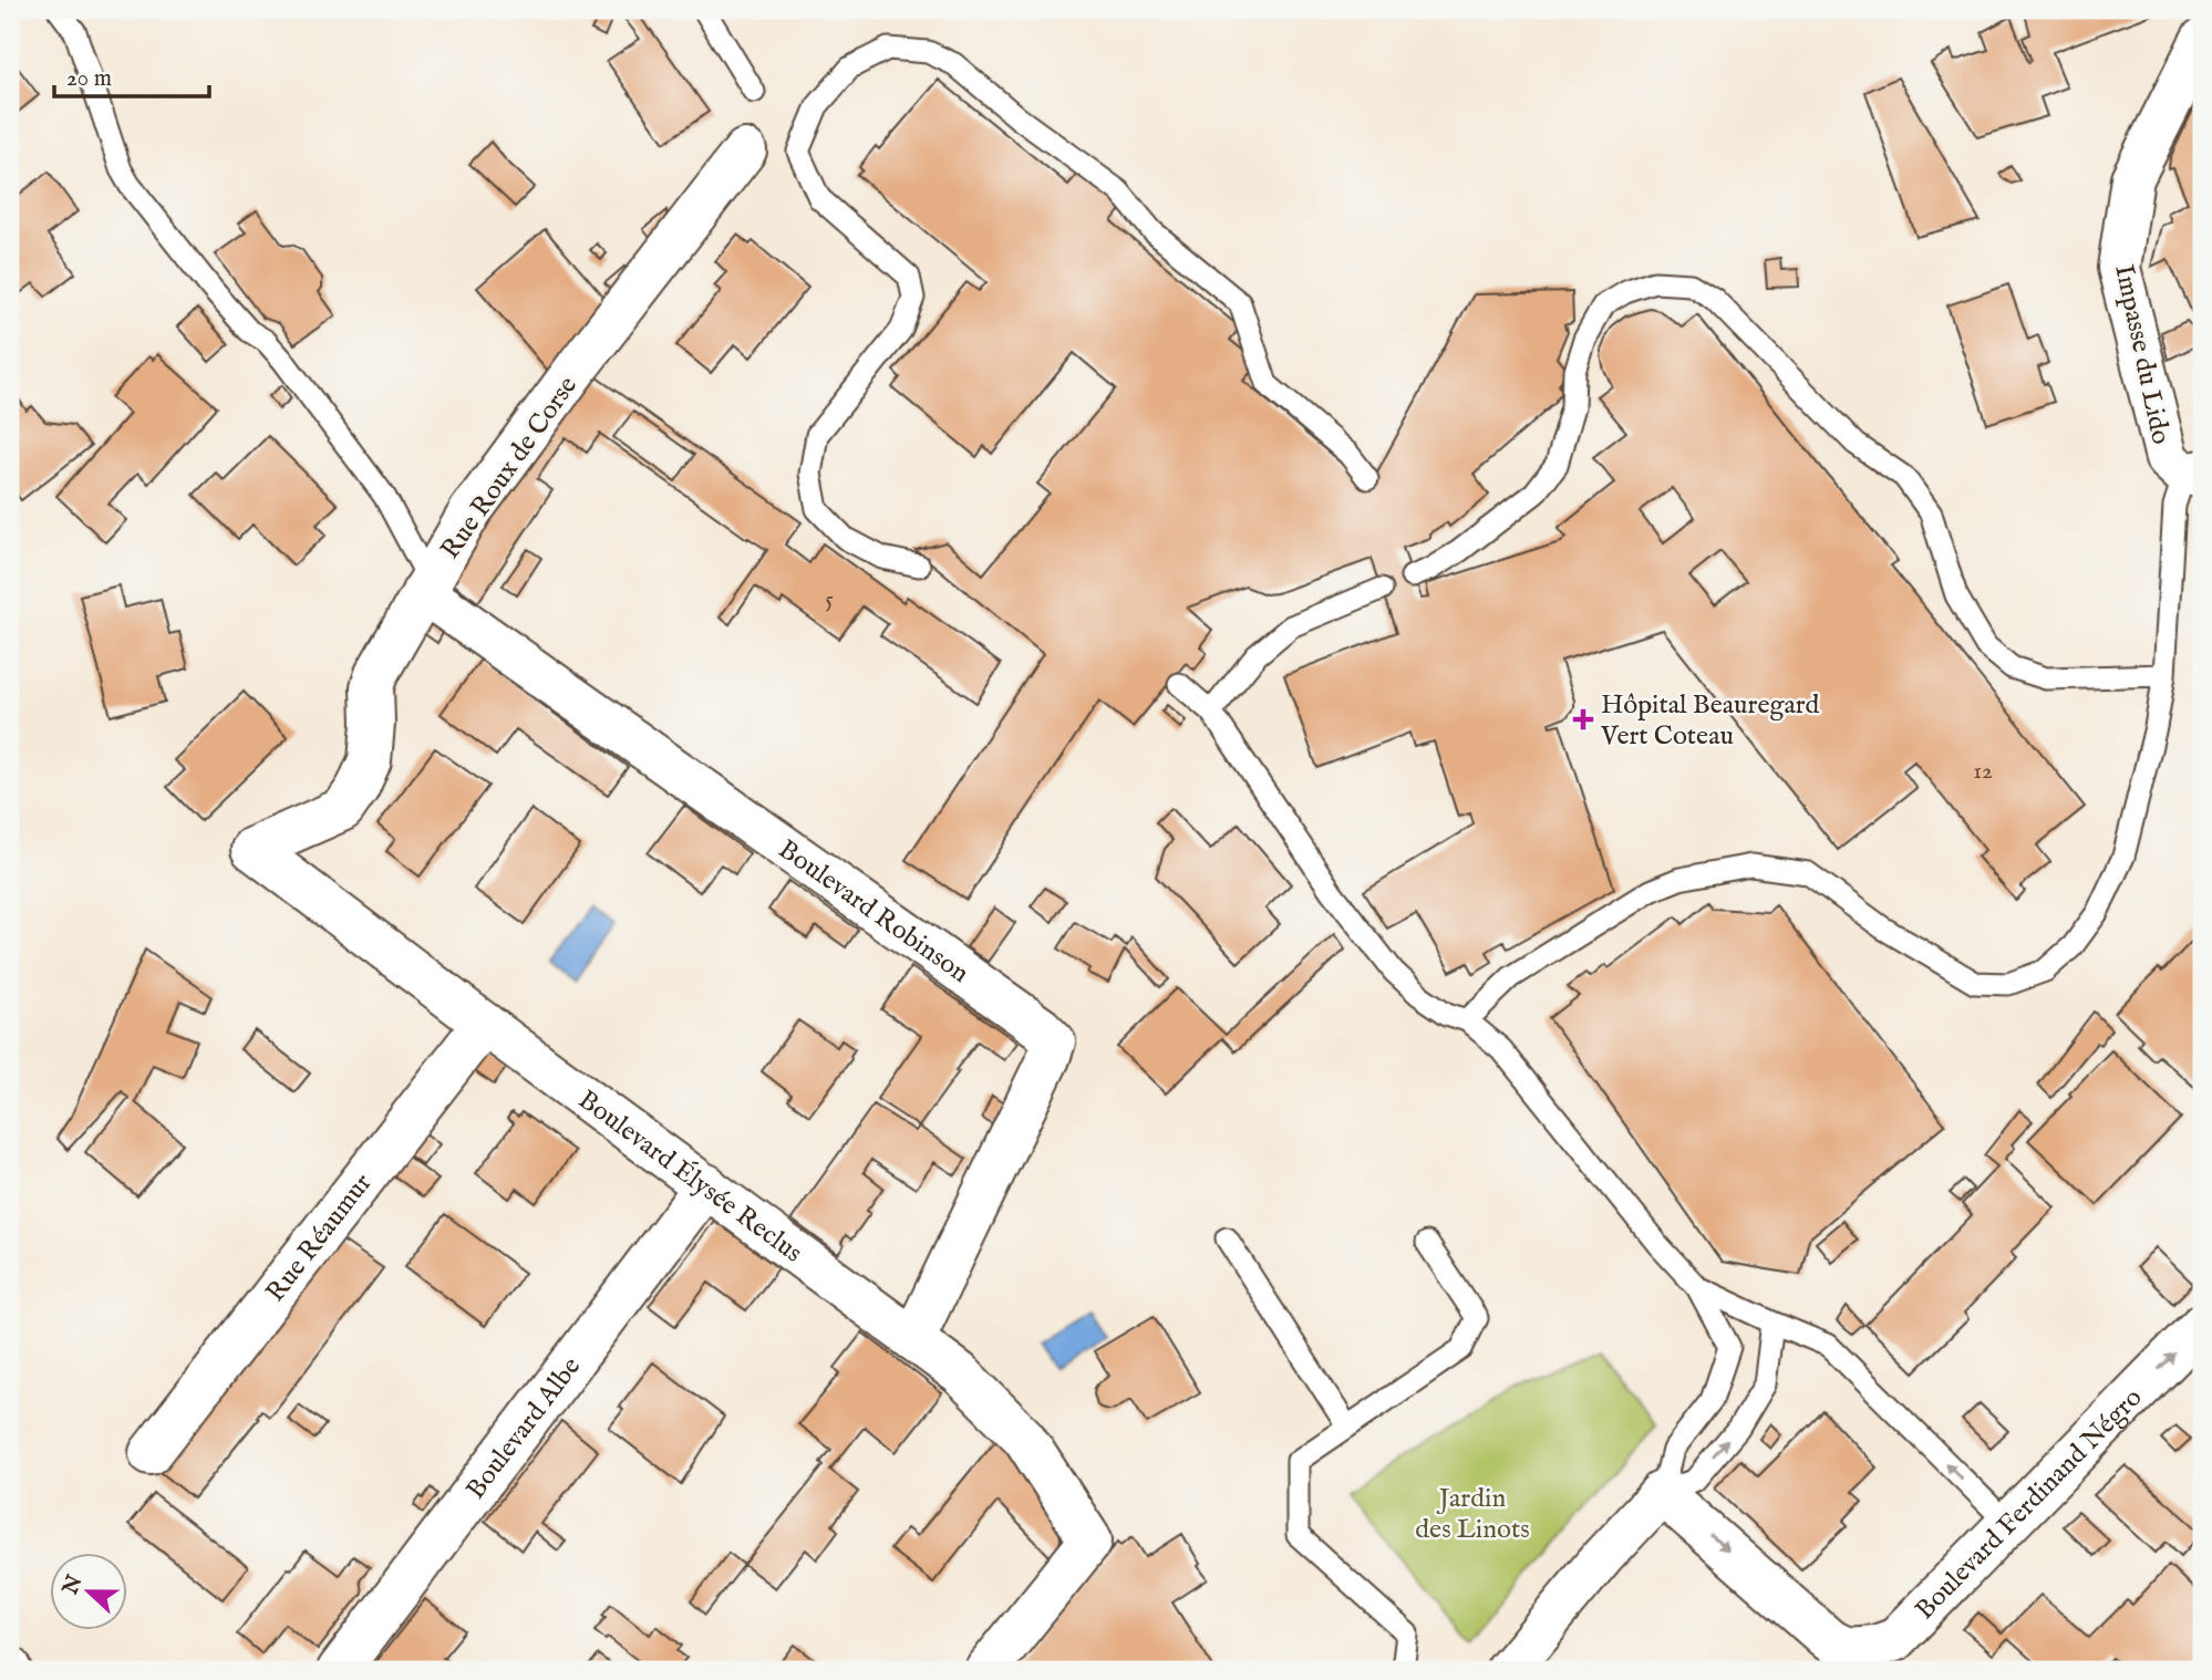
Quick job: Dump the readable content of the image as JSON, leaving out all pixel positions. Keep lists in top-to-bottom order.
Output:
{
  "streets": {
    "street": [
      "Impasse du Lido",
      "Rue Roux de Corse",
      "Boulevard Robinson",
      "Boulevard Élysée Reclus",
      "Rue Réaumur",
      "Boulevard Albe",
      "Boulevard Ferdinand Négro"
    ]
  },
  "crossings": [
    ["Rue Roux de Corse", "Boulevard Robinson"],
    ["Rue Roux de Corse", "Boulevard Élysée Reclus"],
    ["Boulevard Robinson", "Boulevard Élysée Reclus"],
    ["Boulevard Élysée Reclus", "Rue Réaumur"],
    ["Boulevard Élysée Reclus", "Boulevard Albe"]
  ],
  "parks": ["Jardin des Linots"],
  "places": {
    "health": ["Hôpital Beauregard Vert Coteau"]
  },
  "house_numbers": ["5", "12"],
  "scale_bar": "20 m",
  "north": "left"
}
